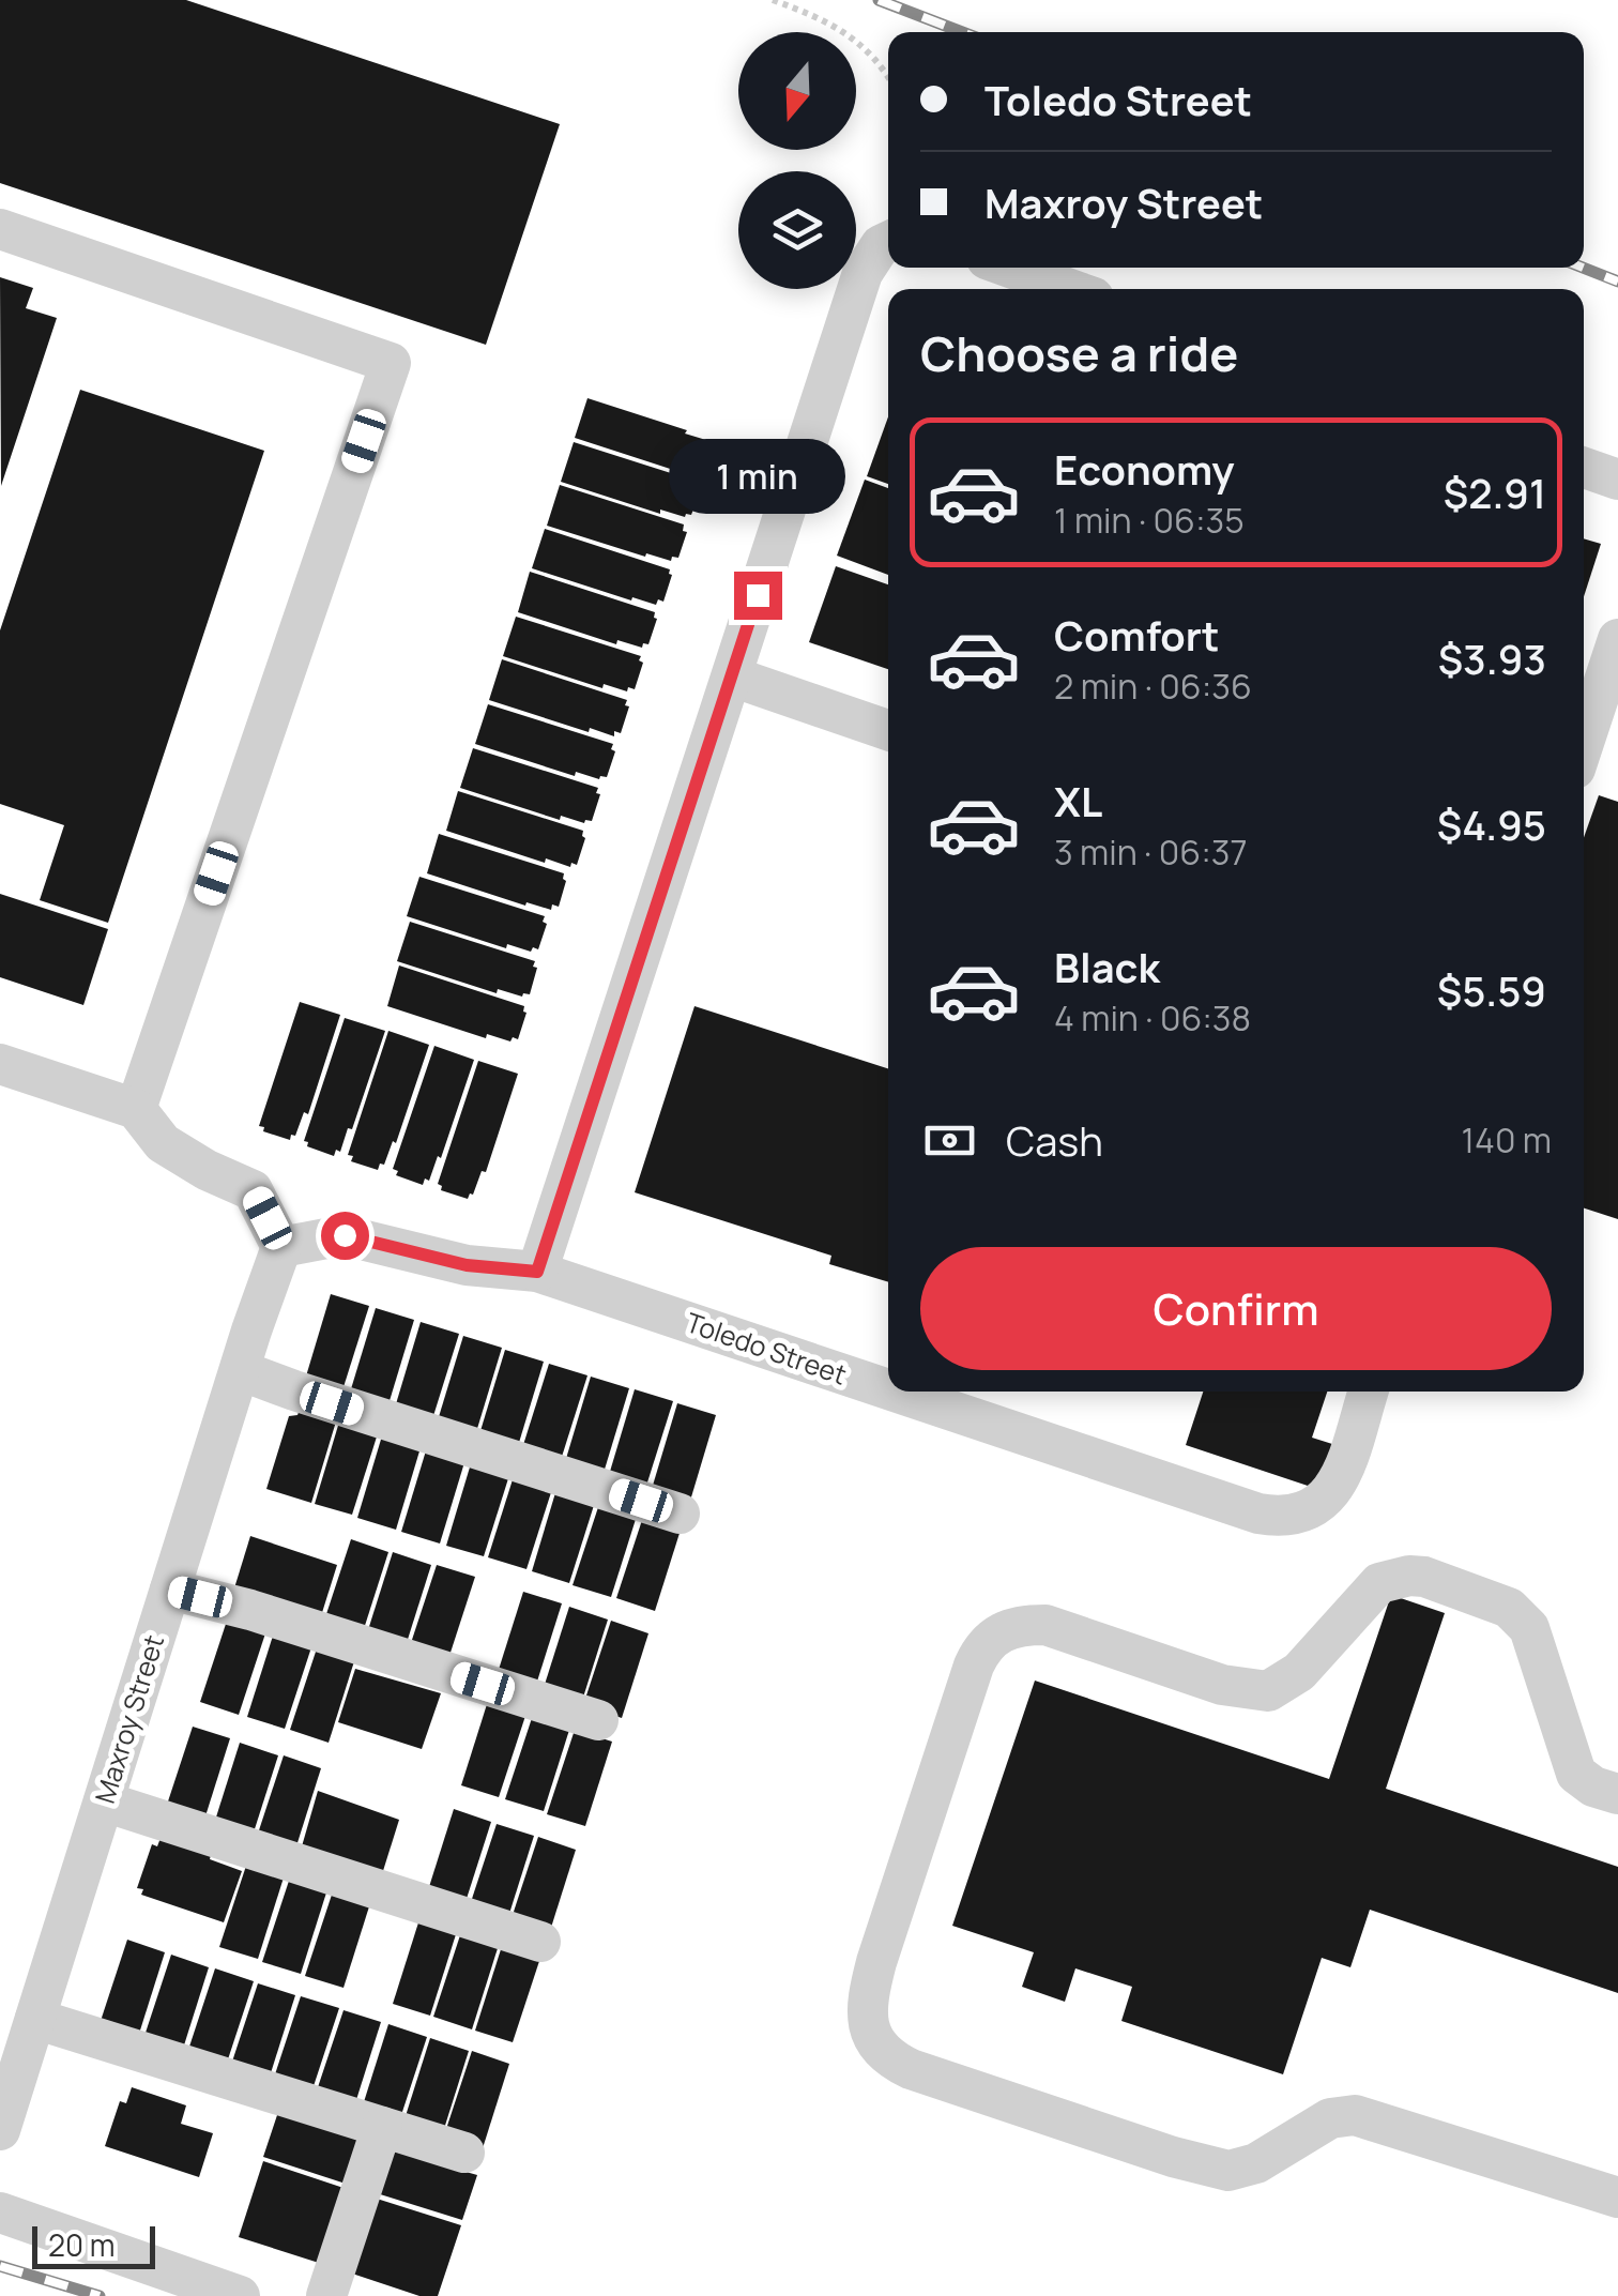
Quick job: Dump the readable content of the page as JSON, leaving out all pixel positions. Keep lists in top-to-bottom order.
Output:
{
  "streets": {
    "street": ["Toledo Street", "Maxroy Street"]
  },
  "crossings": [
    ["Toledo Street", "Maxroy Street"]
  ],
  "scale_bar": "20 m",
  "north": "bottom",
  "page": {
    "banner": ["Toledo Street", "Maxroy Street"],
    "heading": "Choose a ride",
    "list": [
      {
        "name": "Economy",
        "note": "1 min · 06:35",
        "value": "$2.91"
      },
      {
        "name": "Comfort",
        "note": "2 min · 06:36",
        "value": "$3.93"
      },
      {
        "name": "XL",
        "note": "3 min · 06:37",
        "value": "$4.95"
      },
      {
        "name": "Black",
        "note": "4 min · 06:38",
        "value": "$5.59"
      }
    ],
    "bubble": "1 min",
    "pay": ["Cash", "140 m"],
    "buttons": "Confirm",
    "scale": "20 m"
  }
}
